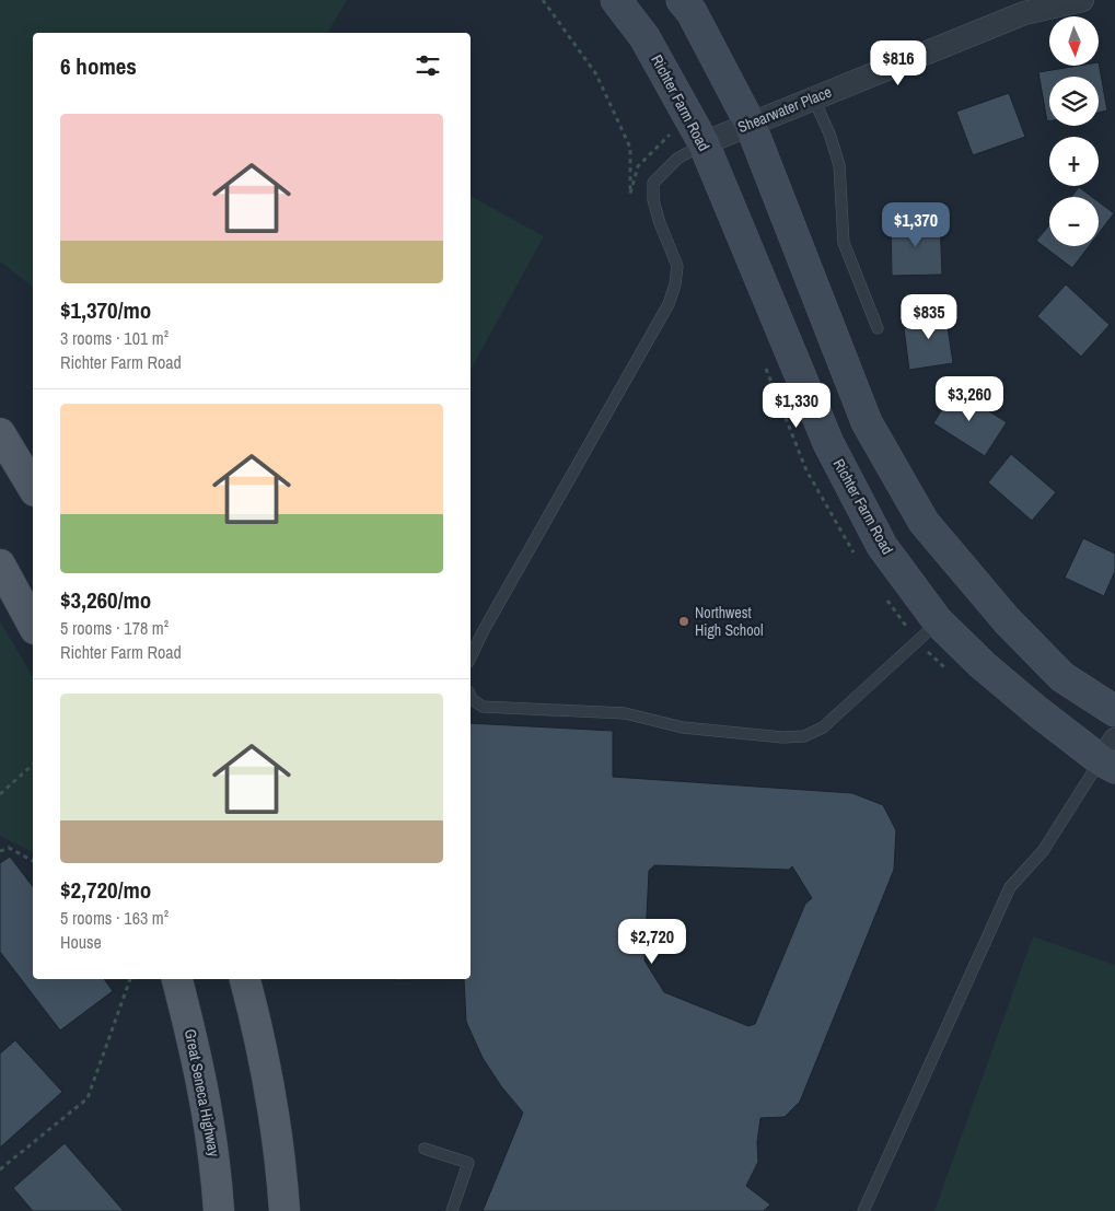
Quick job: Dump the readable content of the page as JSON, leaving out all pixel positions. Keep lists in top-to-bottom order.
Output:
{
  "streets": {
    "main road": ["Richter Farm Road", "Great Seneca Highway"],
    "street": ["Shearwater Place"]
  },
  "crossings": [
    ["Richter Farm Road", "Shearwater Place"]
  ],
  "places": ["Northwest High School"],
  "north": "bottom",
  "page": {
    "map_buttons": ["+", "−"],
    "heading": "6 homes",
    "price": [
      "$816",
      "$1,370",
      "$835",
      "$3,260",
      "$1,330",
      "$2,720"
    ],
    "list": [
      {
        "name": "$1,370/mo",
        "note": "3 rooms · 101 m² · Richter Farm Road"
      },
      {
        "name": "$3,260/mo",
        "note": "5 rooms · 178 m² · Richter Farm Road"
      },
      {
        "name": "$2,720/mo",
        "note": "5 rooms · 163 m² · House"
      }
    ]
  }
}
